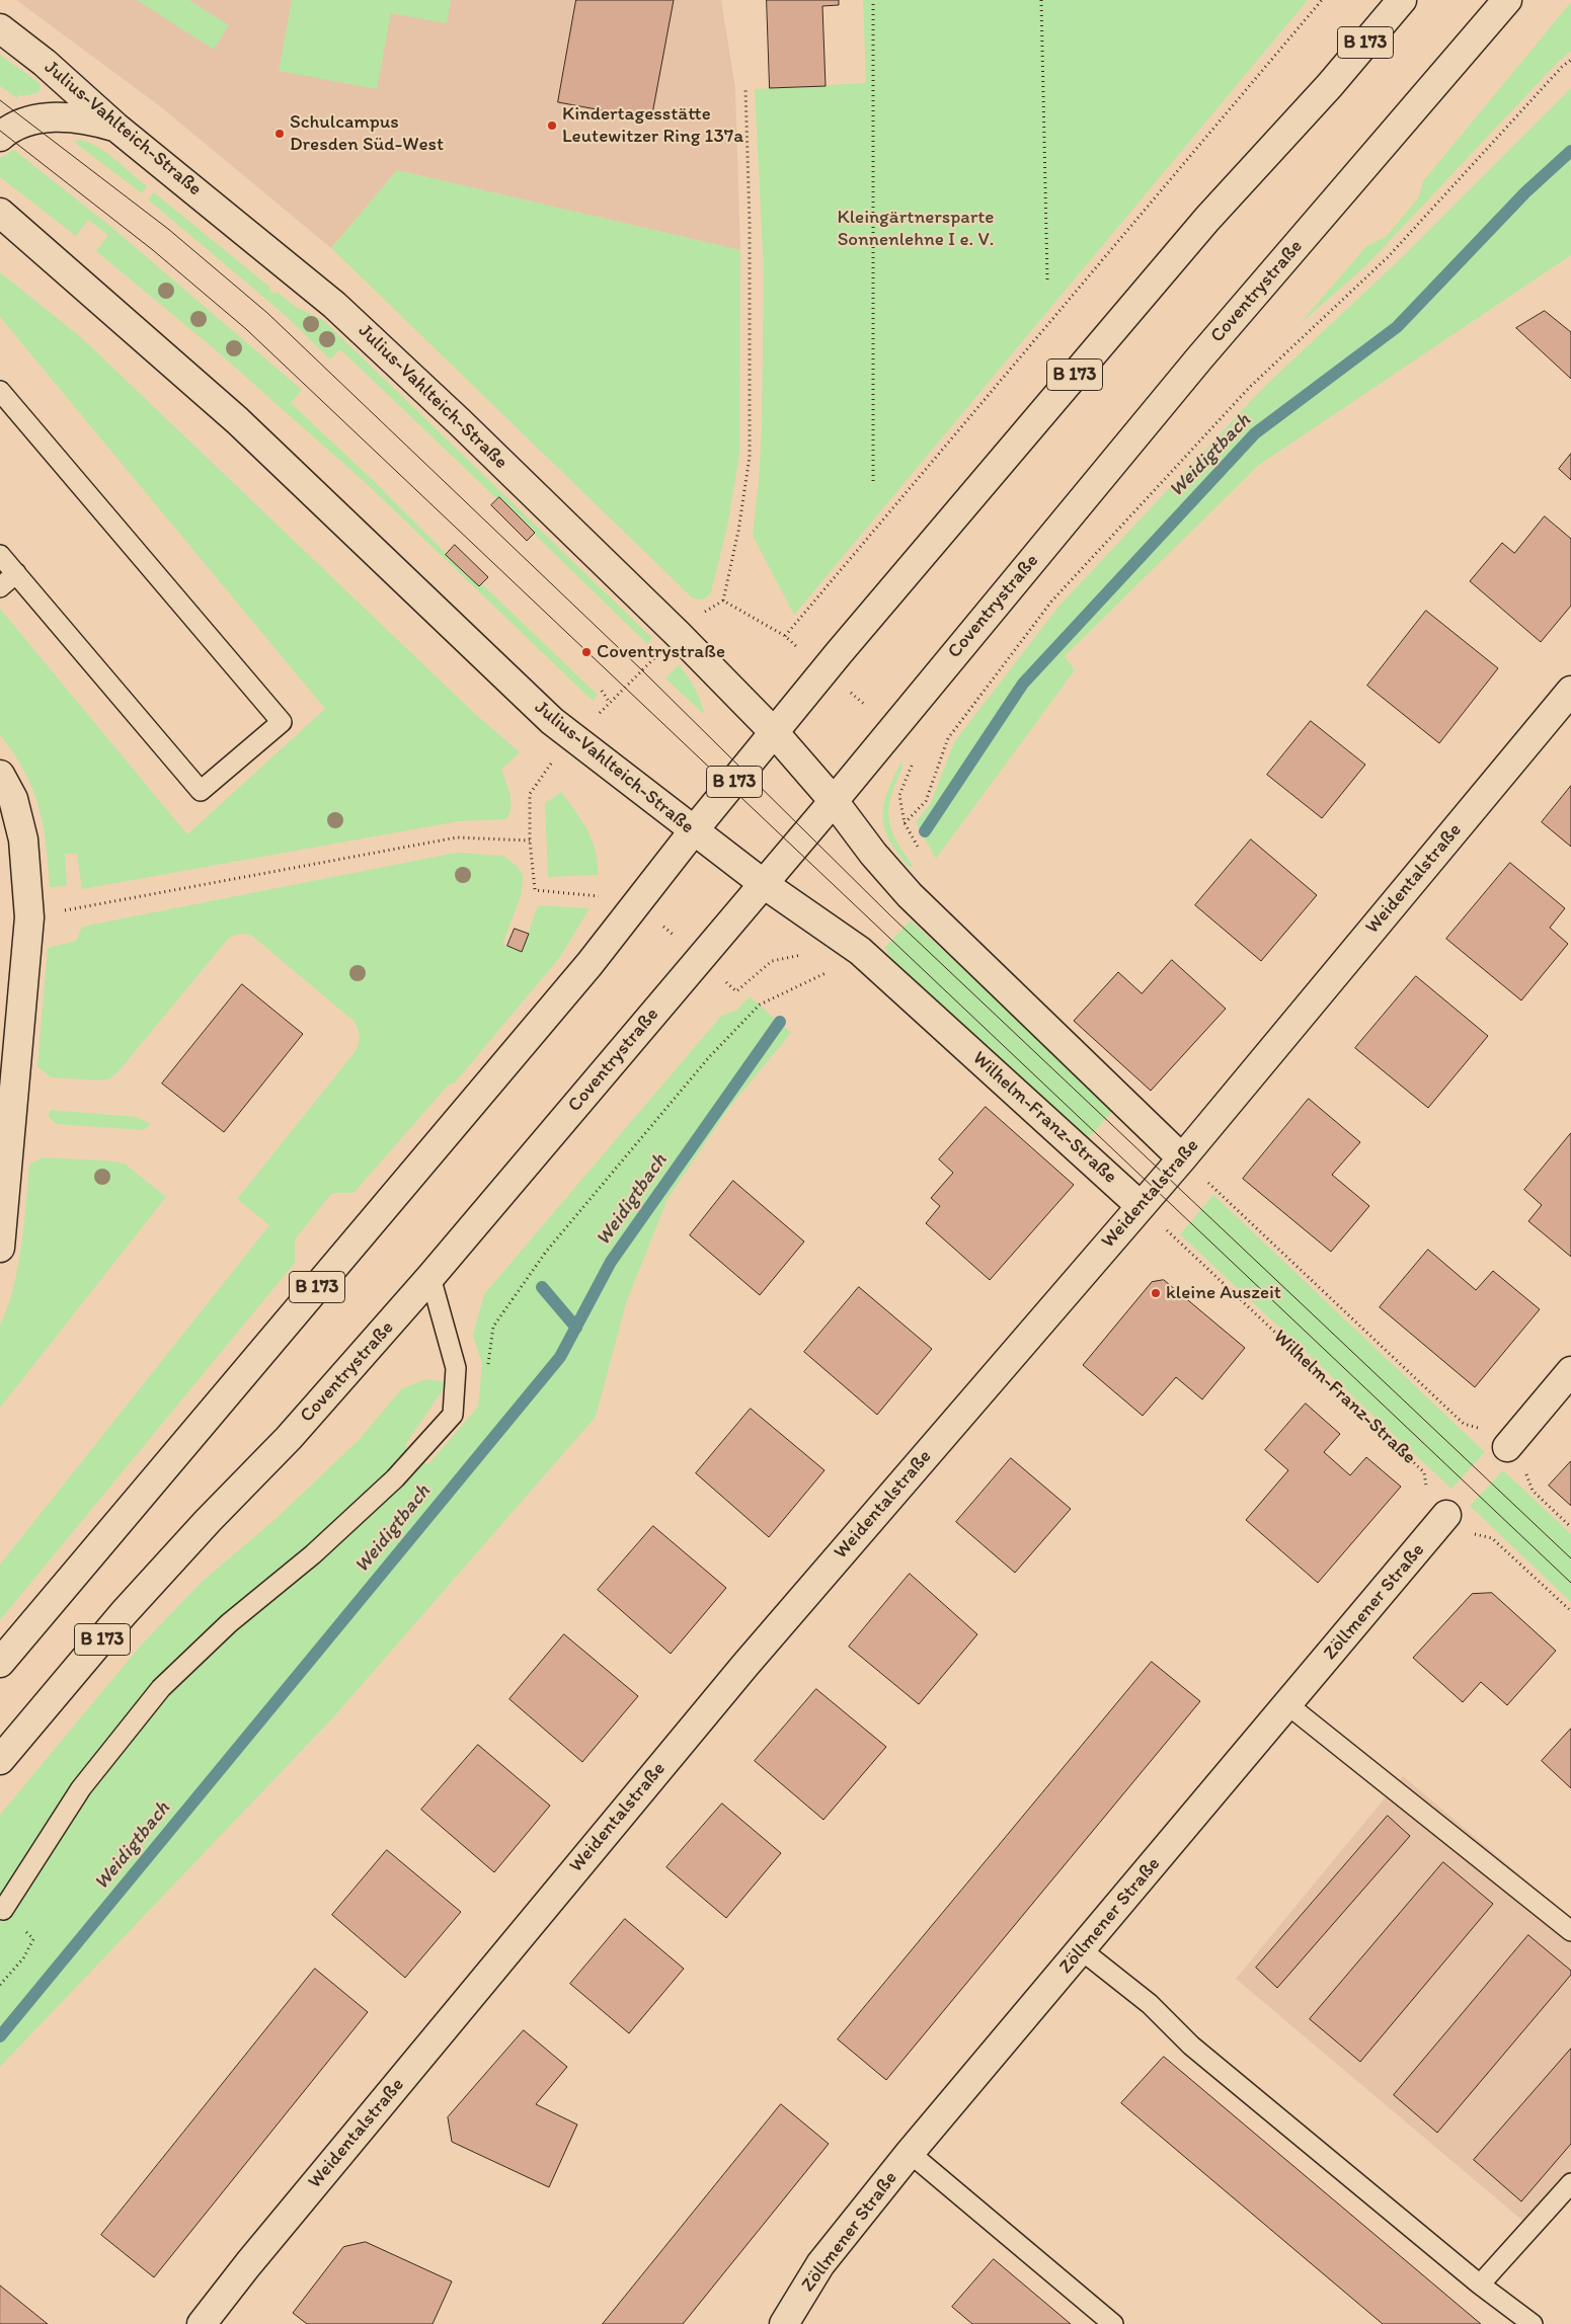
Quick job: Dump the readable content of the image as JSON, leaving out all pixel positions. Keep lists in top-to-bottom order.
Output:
{
  "streets": {
    "main road": [
      "B 173",
      "Julius-Vahlteich-Straße",
      "Coventrystraße",
      "Weidentalstraße",
      "Wilhelm-Franz-Straße",
      "Zöllmener Straße"
    ]
  },
  "crossings": [
    ["B 173", "Julius-Vahlteich-Straße"],
    ["Julius-Vahlteich-Straße", "Coventrystraße"],
    ["Julius-Vahlteich-Straße", "Wilhelm-Franz-Straße"],
    ["Coventrystraße", "Wilhelm-Franz-Straße"],
    ["Weidentalstraße", "Wilhelm-Franz-Straße"],
    ["Wilhelm-Franz-Straße", "Zöllmener Straße"]
  ],
  "water": ["Weidigtbach"],
  "parks": ["Kleingärtnersparte Sonnenlehne I e. V."],
  "places": [
    "Kindertagesstätte Leutewitzer Ring 137a",
    "Schulcampus Dresden Süd-West",
    "Coventrystraße",
    "kleine Auszeit"
  ]
}
